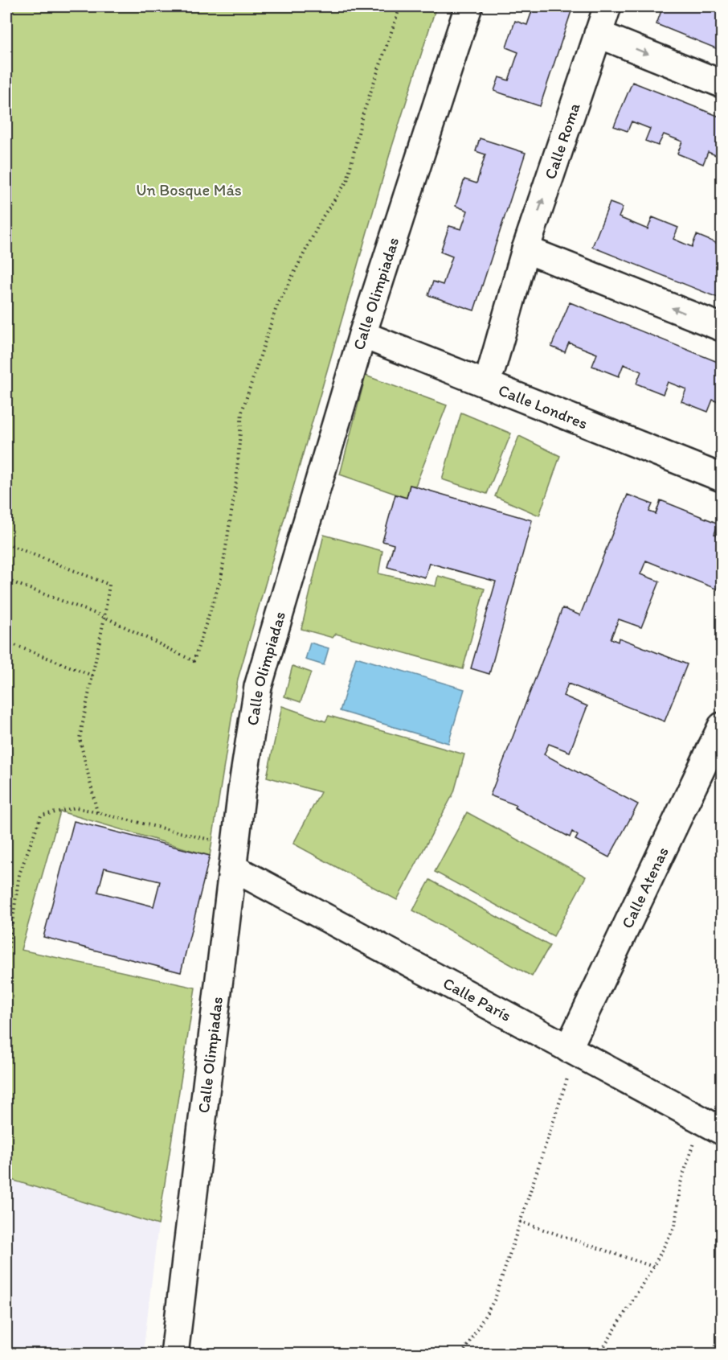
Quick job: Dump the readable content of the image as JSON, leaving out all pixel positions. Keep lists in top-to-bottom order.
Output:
{
  "streets": {
    "street": [
      "Calle Roma",
      "Calle Olimpiadas",
      "Calle Londres",
      "Calle Atenas",
      "Calle París"
    ]
  },
  "crossings": [
    ["Calle Olimpiadas", "Calle Londres"],
    ["Calle Olimpiadas", "Calle París"],
    ["Calle Atenas", "Calle París"]
  ],
  "one_way": ["Calle Roma"],
  "parks": ["Un Bosque Más"]
}
